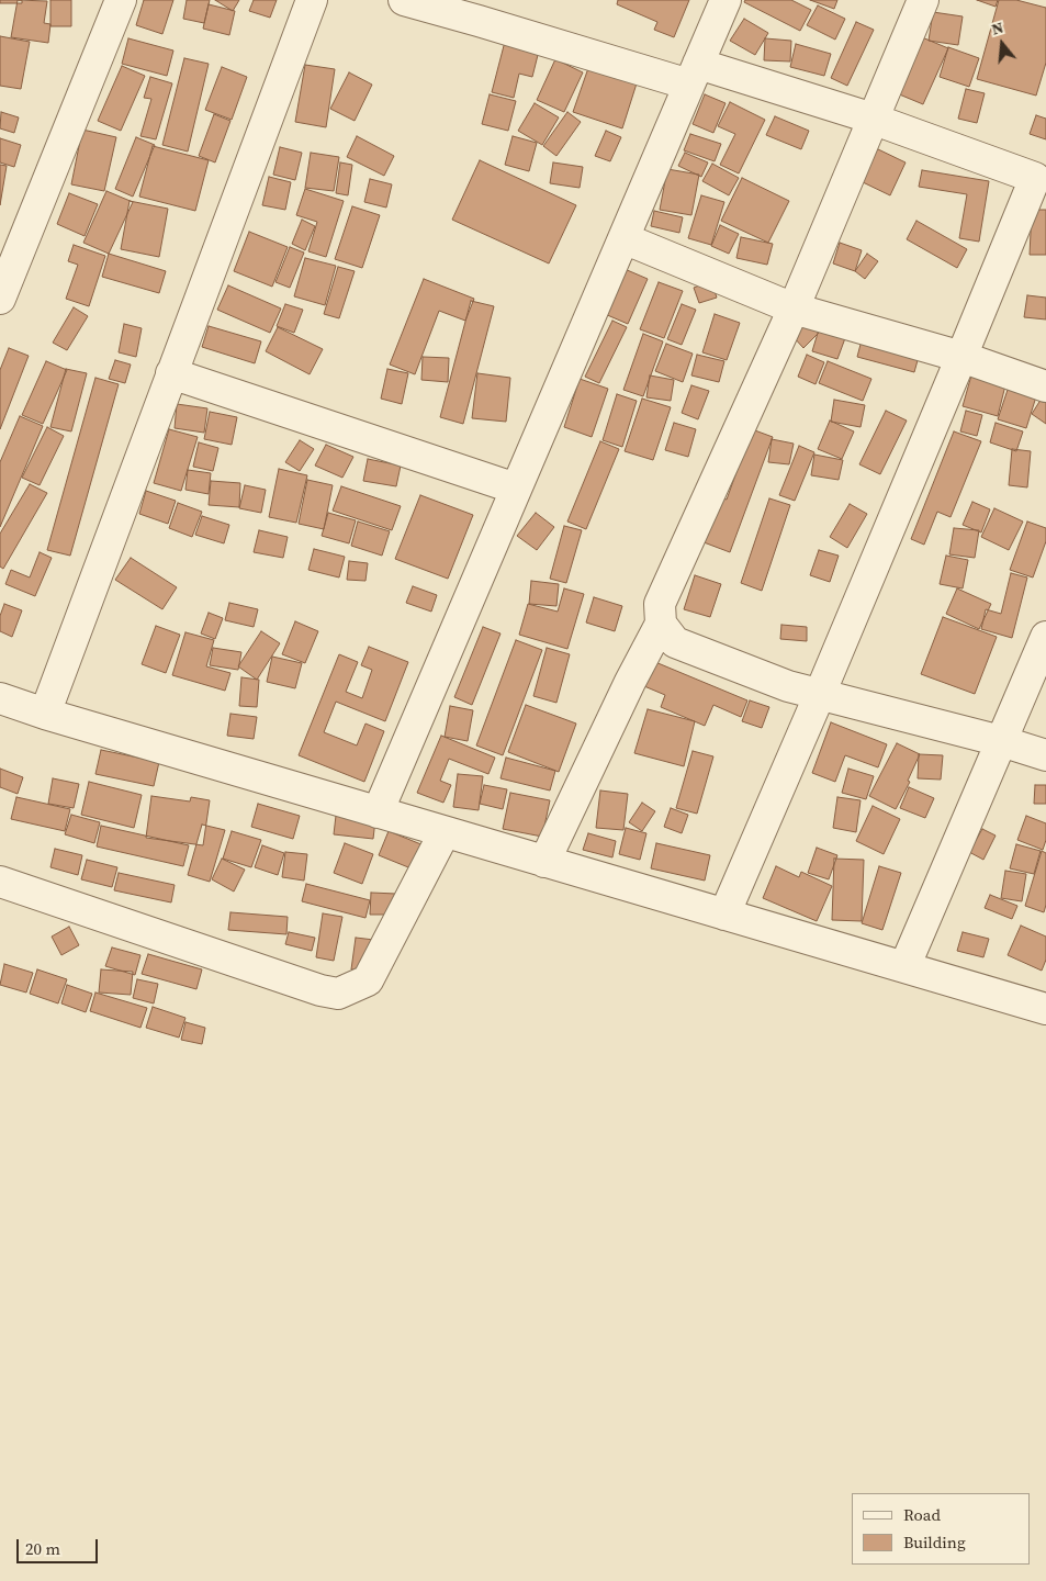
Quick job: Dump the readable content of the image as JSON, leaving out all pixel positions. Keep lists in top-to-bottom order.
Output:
{
  "legend": ["Road", "Building"],
  "scale_bar": "20 m",
  "north": "top"
}
